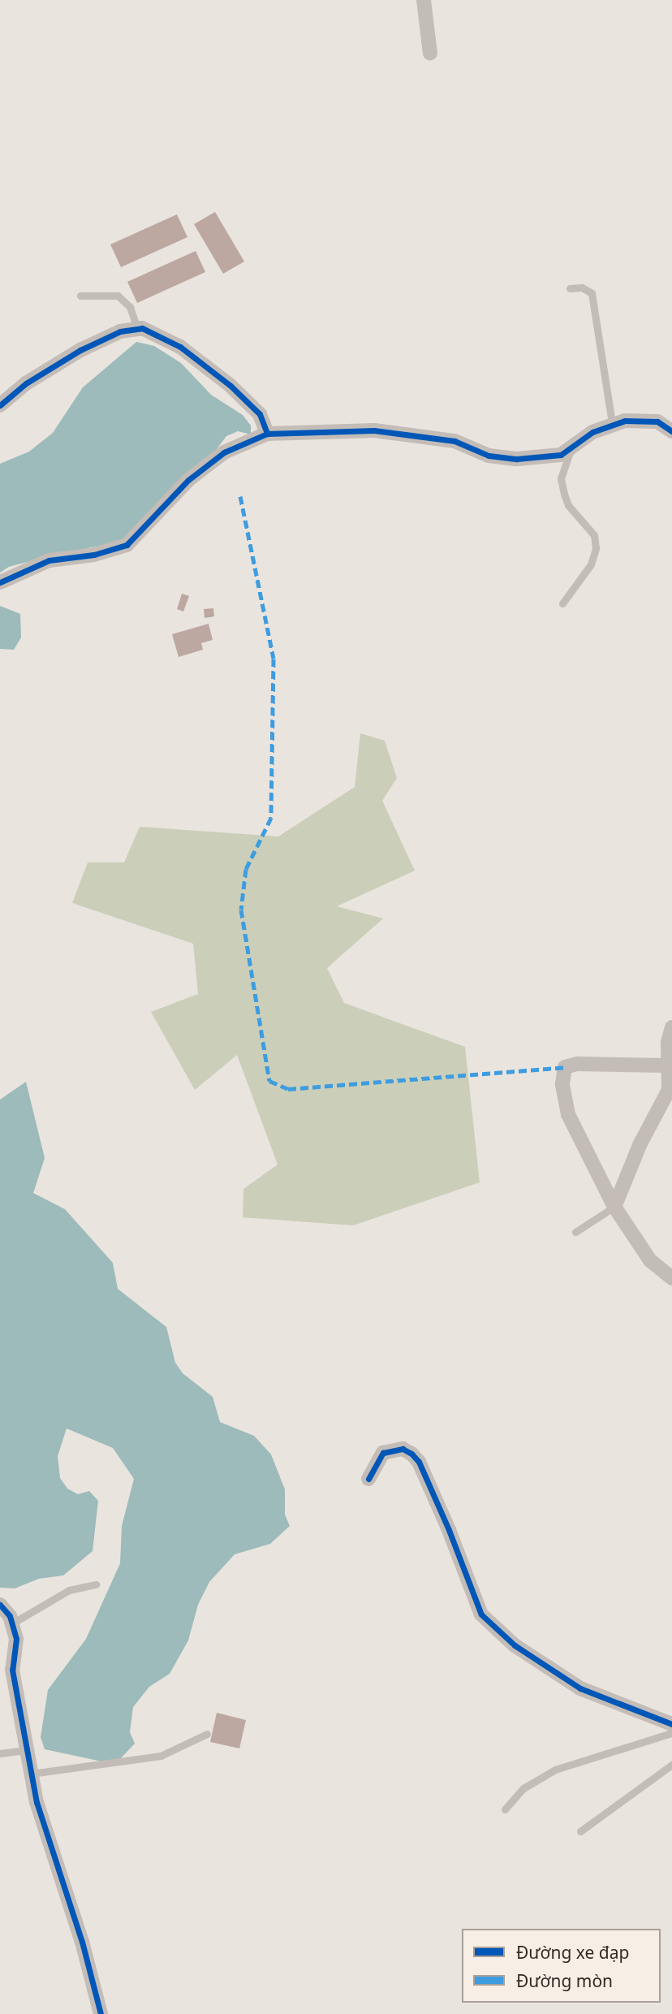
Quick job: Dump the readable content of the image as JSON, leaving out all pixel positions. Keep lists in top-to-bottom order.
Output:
{
  "legend": ["Đường xe đạp", "Đường mòn"]
}
